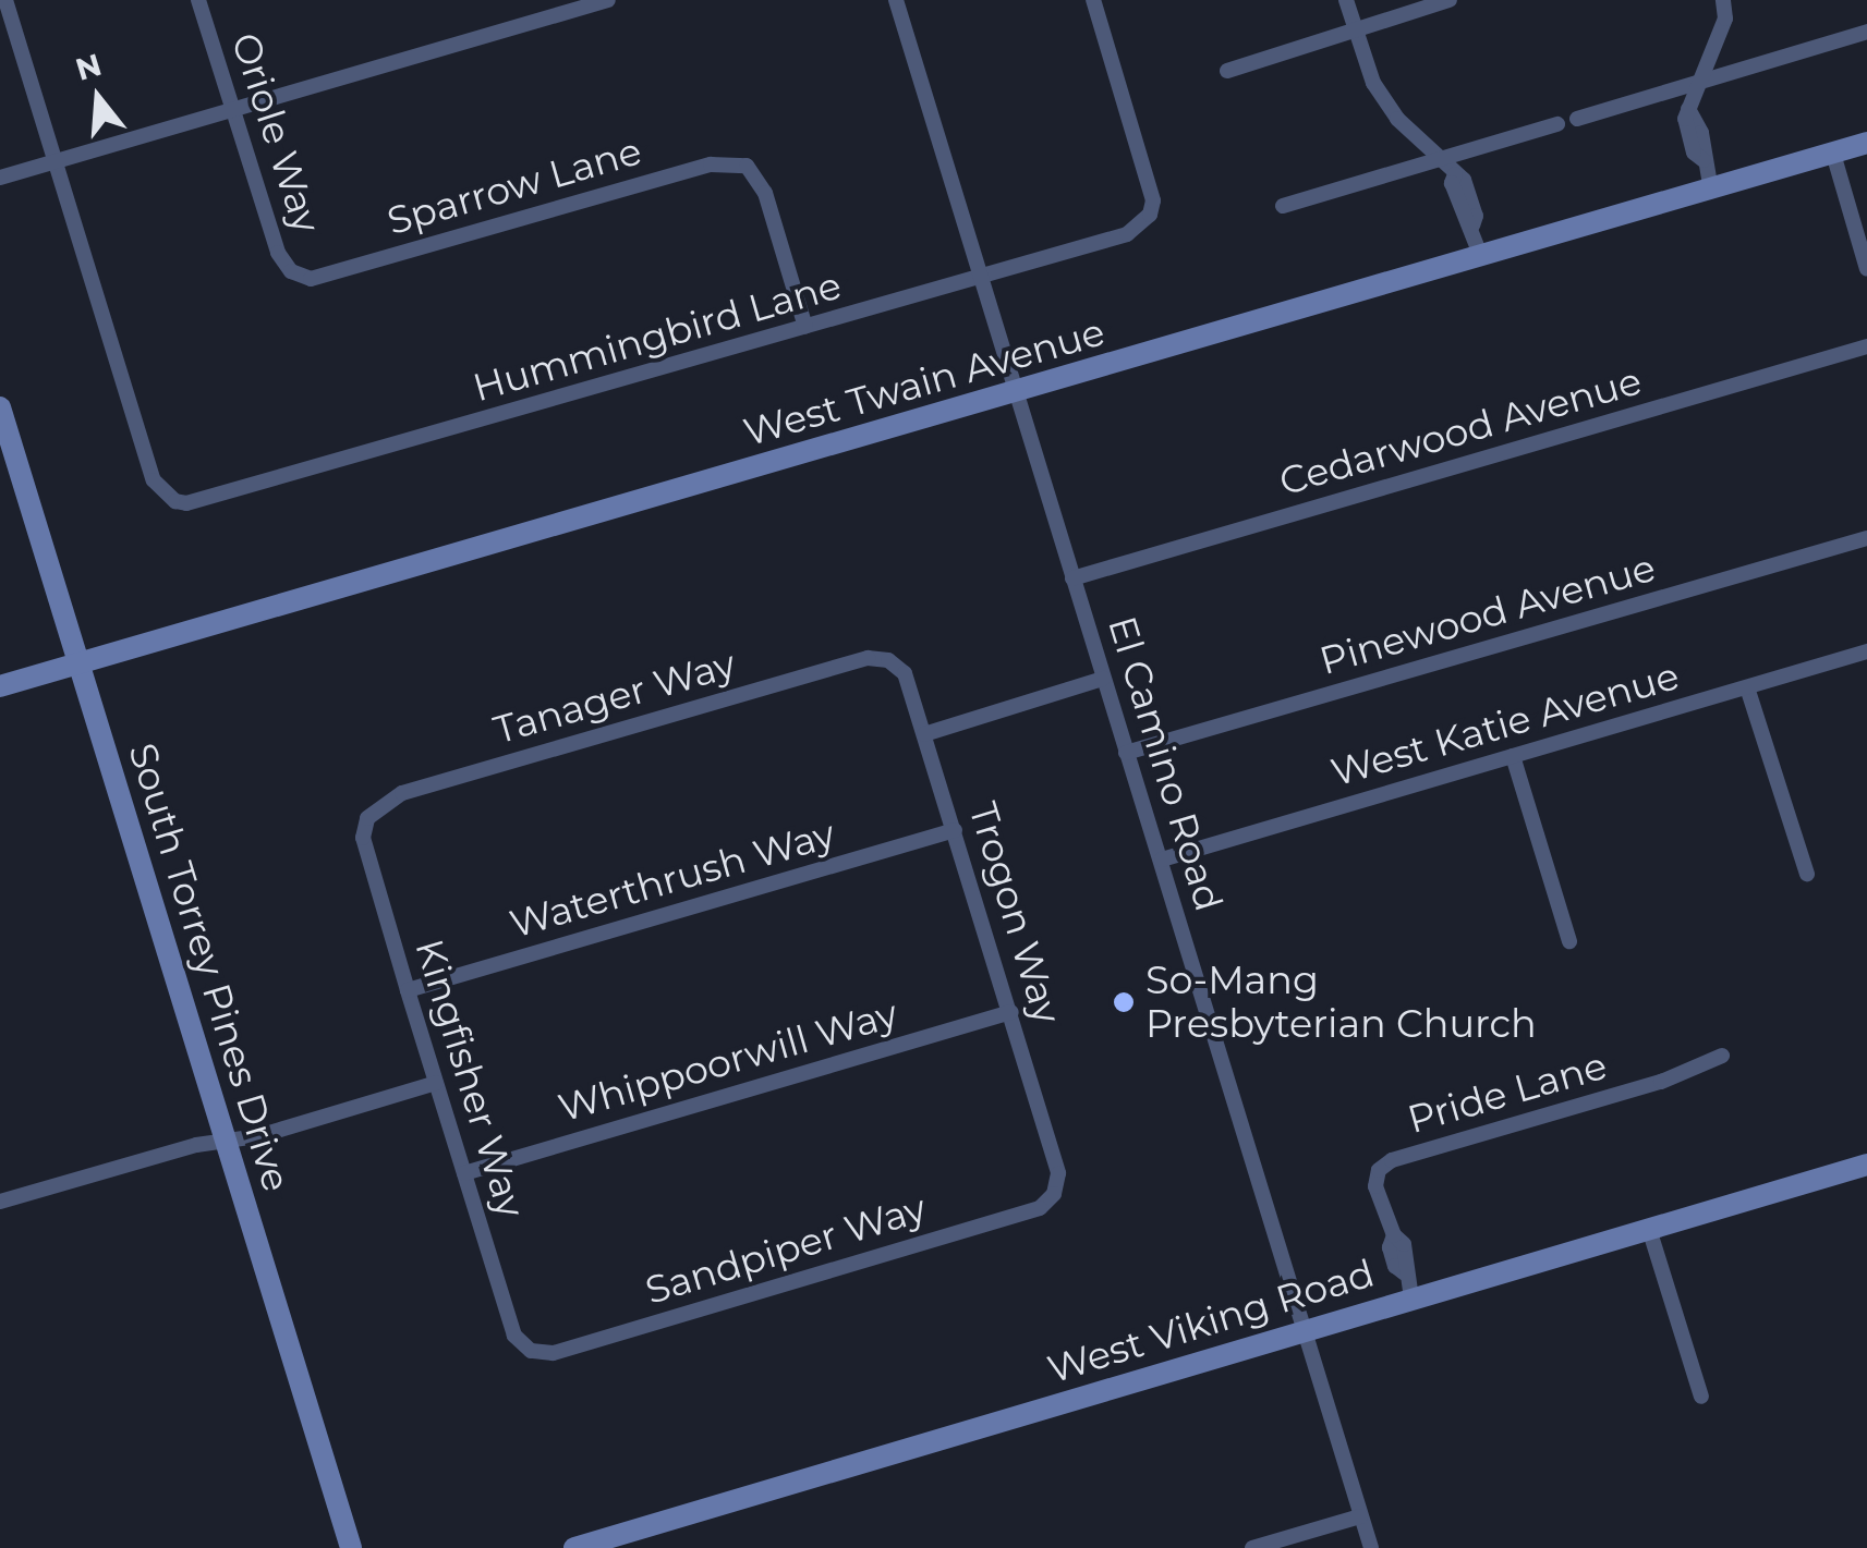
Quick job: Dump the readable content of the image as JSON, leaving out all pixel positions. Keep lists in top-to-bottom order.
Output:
{
  "streets": {
    "street": [
      "Oriole Way",
      "Sparrow Lane",
      "Hummingbird Lane",
      "West Twain Avenue",
      "Cedarwood Avenue",
      "Pinewood Avenue",
      "Tanager Way",
      "West Katie Avenue",
      "El Camino Road",
      "Waterthrush Way",
      "Trogon Way",
      "South Torrey Pines Drive",
      "Whippoorwill Way",
      "Kingfisher Way",
      "Pride Lane",
      "Sandpiper Way",
      "West Viking Road"
    ]
  },
  "crossings": [
    ["Oriole Way", "Sparrow Lane"],
    ["Sparrow Lane", "Hummingbird Lane"],
    ["Hummingbird Lane", "El Camino Road"],
    ["West Twain Avenue", "El Camino Road"],
    ["West Twain Avenue", "South Torrey Pines Drive"],
    ["Cedarwood Avenue", "El Camino Road"],
    ["Pinewood Avenue", "El Camino Road"],
    ["Tanager Way", "Trogon Way"],
    ["Tanager Way", "Kingfisher Way"],
    ["West Katie Avenue", "El Camino Road"],
    ["El Camino Road", "West Viking Road"],
    ["Waterthrush Way", "Trogon Way"],
    ["Waterthrush Way", "Kingfisher Way"],
    ["Trogon Way", "Whippoorwill Way"],
    ["Trogon Way", "Sandpiper Way"],
    ["Whippoorwill Way", "Kingfisher Way"],
    ["Kingfisher Way", "Sandpiper Way"],
    ["Pride Lane", "West Viking Road"]
  ],
  "places": ["So-Mang Presbyterian Church"],
  "north": "top"
}
